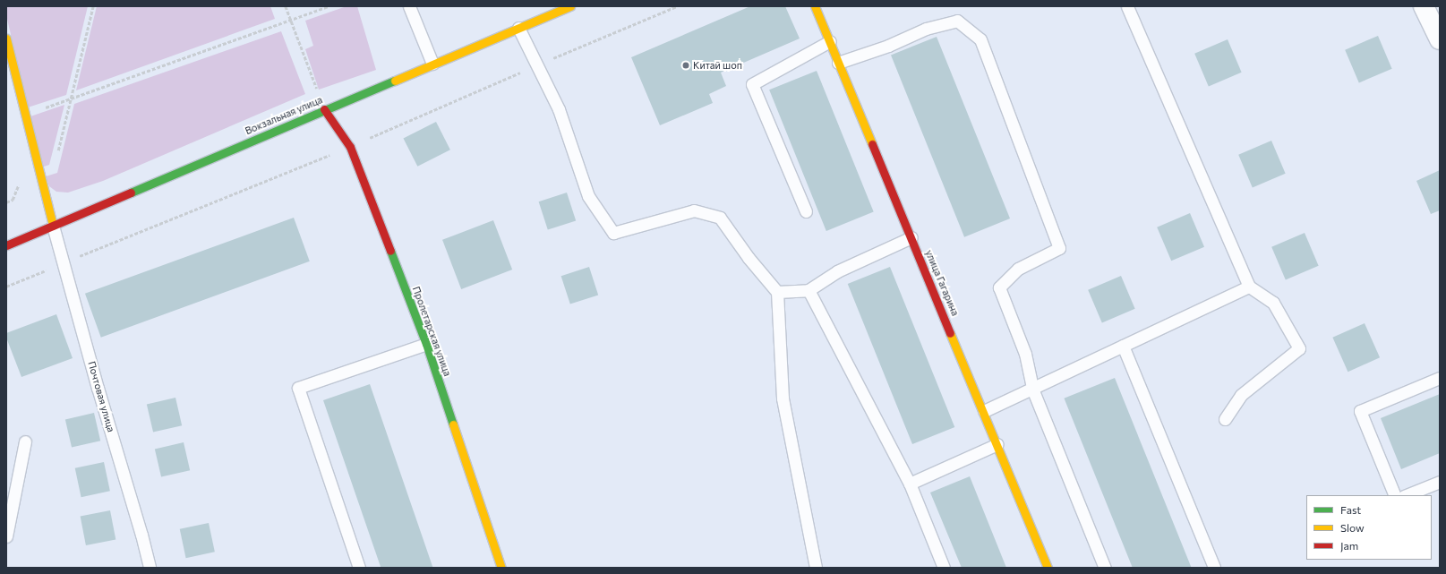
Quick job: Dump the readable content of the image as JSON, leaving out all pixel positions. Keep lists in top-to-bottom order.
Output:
{
  "streets": {
    "street": ["Вокзальная улица", "улица Гагарина", "Пролетарская улица"],
    "lane": ["Почтовая улица"]
  },
  "crossings": [
    ["Вокзальная улица", "Пролетарская улица"],
    ["Вокзальная улица", "Почтовая улица"]
  ],
  "places": ["Китай шоп"],
  "legend": ["Fast", "Slow", "Jam"]
}
